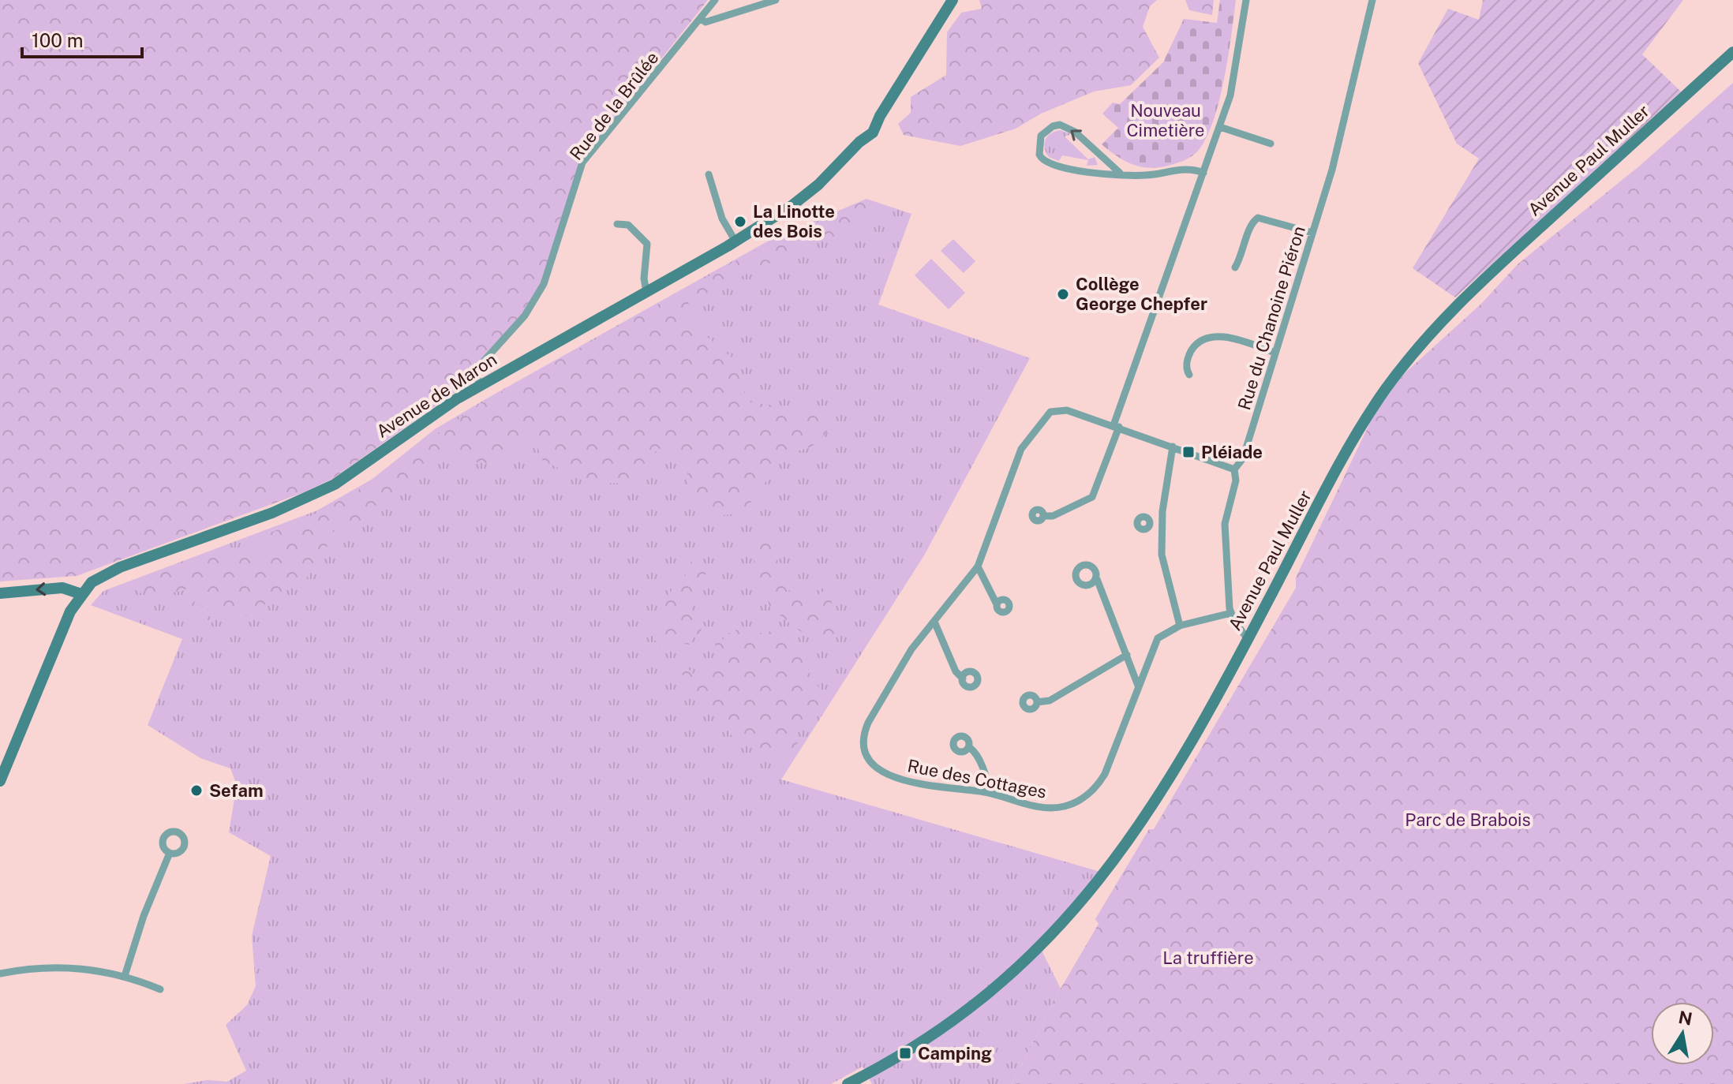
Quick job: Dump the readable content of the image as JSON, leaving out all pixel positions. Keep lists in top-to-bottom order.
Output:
{
  "streets": {
    "main road": ["Avenue Paul Muller", "Avenue de Maron"],
    "street": ["Rue de la Brûlée", "Rue du Chanoine Piéron", "Rue des Cottages"]
  },
  "crossings": [
    ["Rue de la Brûlée", "Avenue de Maron"],
    ["Avenue Paul Muller", "Rue du Chanoine Piéron"],
    ["Rue du Chanoine Piéron", "Rue des Cottages"]
  ],
  "parks": ["Nouveau Cimetière", "Parc de Brabois", "La truffière"],
  "places": {
    "other": ["La Linotte des Bois", "Collège George Chepfer", "Sefam"],
    "transit": ["Pléiade", "Camping"]
  },
  "scale_bar": "100 m",
  "north": "top"
}
